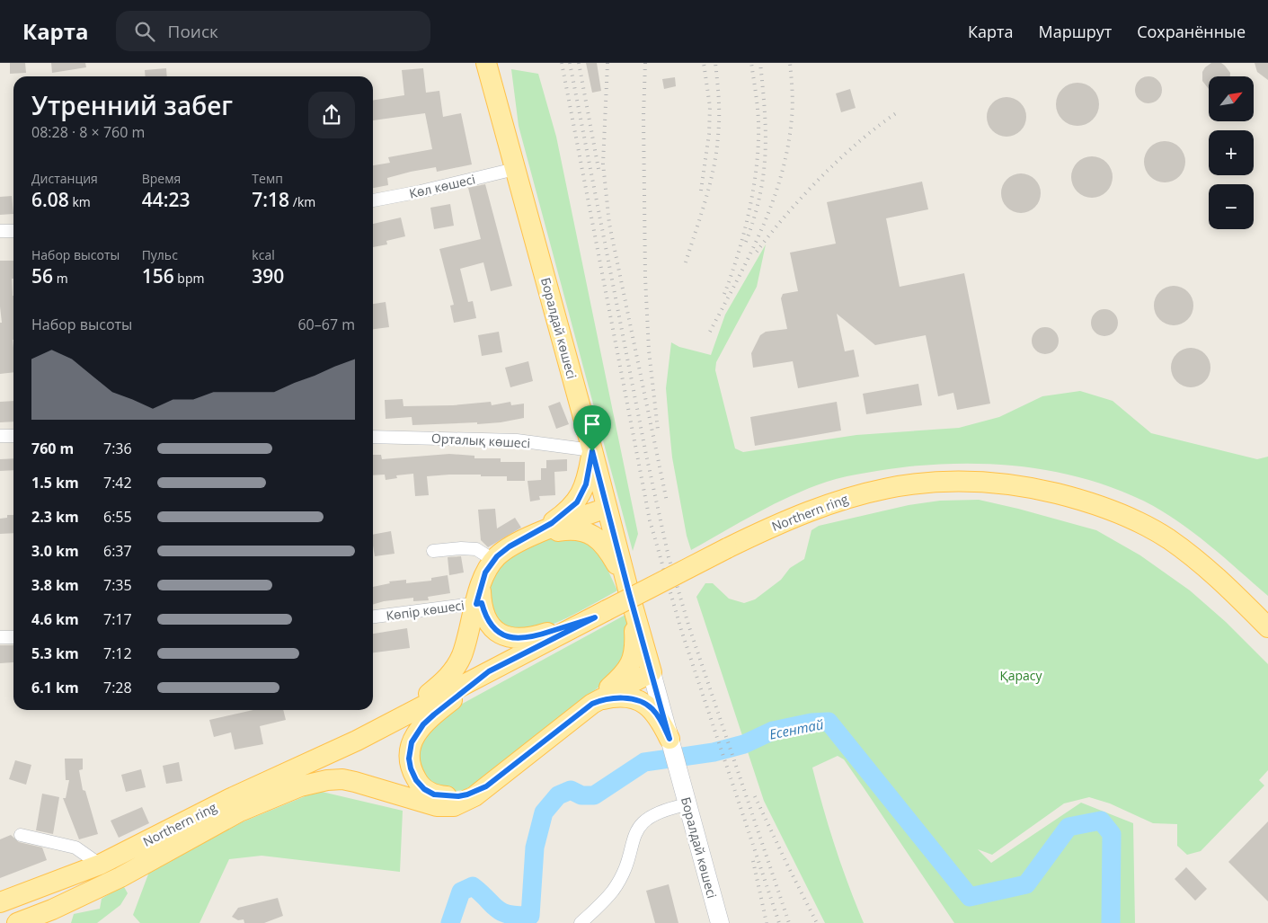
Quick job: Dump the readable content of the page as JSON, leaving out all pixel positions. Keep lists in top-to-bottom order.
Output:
{
  "streets": {
    "main road": ["Боралдай көшесі", "Northern ring"],
    "street": ["Көл көшесі", "Орталық көшесі", "Көпір көшесі"]
  },
  "crossings": [
    ["Көл көшесі", "Боралдай көшесі"],
    ["Боралдай көшесі", "Орталық көшесі"]
  ],
  "water": ["Есентай"],
  "parks": ["Қарасу"],
  "north": "top right",
  "page": {
    "header": "Карта",
    "search": "Поиск",
    "nav": ["Карта", "Маршрут", "Сохранённые"],
    "map_buttons": ["+", "−"],
    "heading": ["Утренний забег", "08:28 · 8 × 760 m"],
    "stats": [
      ["Дистанция", "6.08 km"],
      ["Время", "44:23"],
      ["Темп", "7:18 /km"],
      ["Набор высоты", "56 m"],
      ["Пульс", "156 bpm"],
      ["kcal", "390"]
    ],
    "chart": ["Набор высоты", "60–67 m"],
    "list": [
      {
        "name": "760 m",
        "note": "7:36"
      },
      {
        "name": "1.5 km",
        "note": "7:42"
      },
      {
        "name": "2.3 km",
        "note": "6:55"
      },
      {
        "name": "3.0 km",
        "note": "6:37"
      },
      {
        "name": "3.8 km",
        "note": "7:35"
      },
      {
        "name": "4.6 km",
        "note": "7:17"
      },
      {
        "name": "5.3 km",
        "note": "7:12"
      },
      {
        "name": "6.1 km",
        "note": "7:28"
      }
    ]
  }
}
